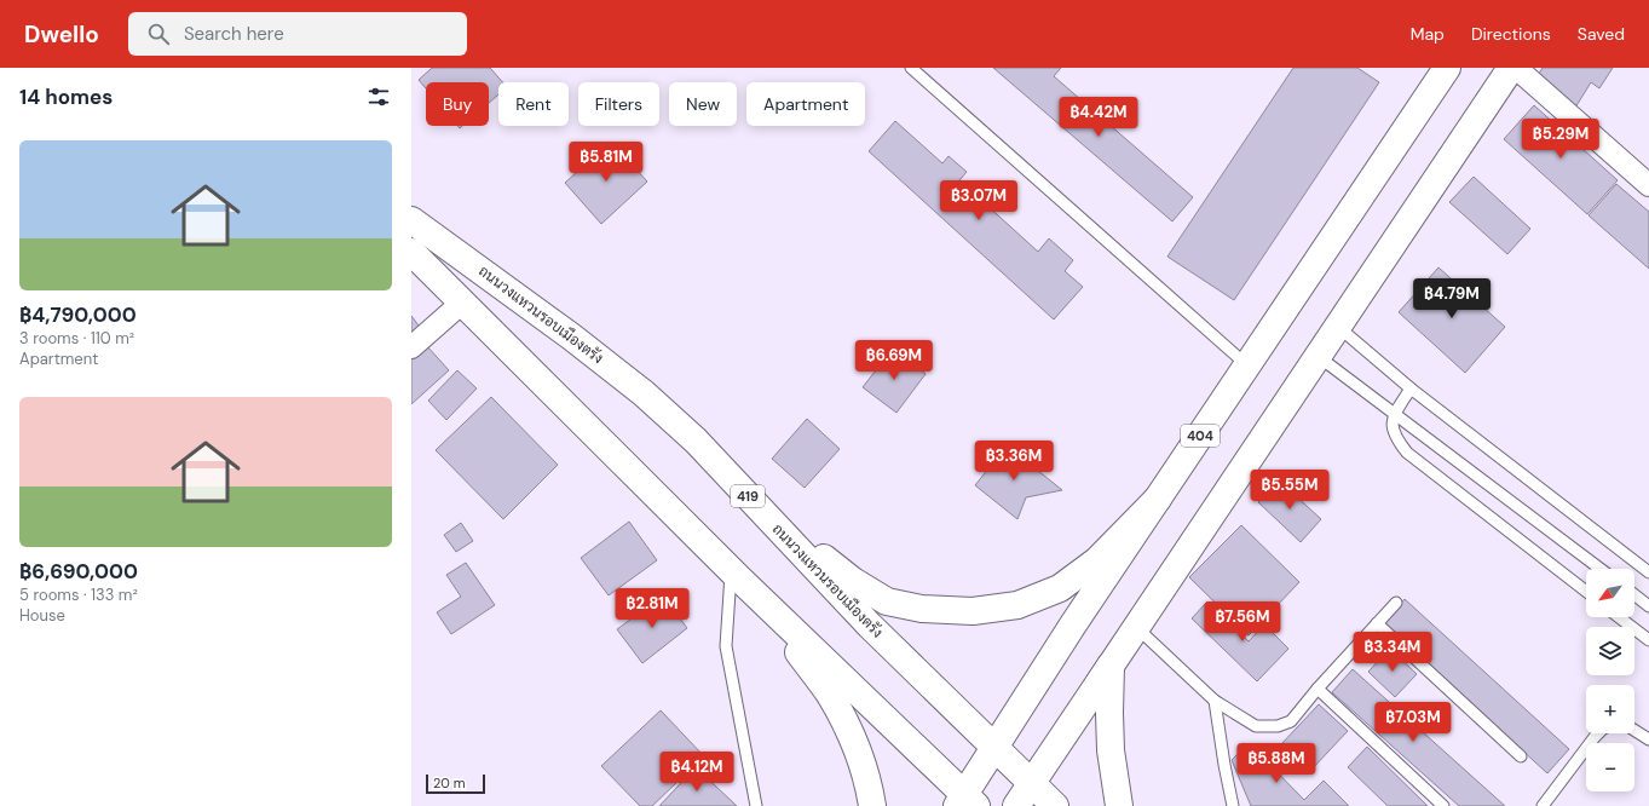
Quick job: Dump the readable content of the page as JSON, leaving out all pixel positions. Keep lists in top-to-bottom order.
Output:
{
  "streets": {
    "main road": ["ถนนวงแหวนรอบเมืองตรัง", "404", "419"]
  },
  "crossings": [
    ["ถนนวงแหวนรอบเมืองตรัง", "404"]
  ],
  "scale_bar": "20 m",
  "north": "bottom left",
  "page": {
    "header": "Dwello",
    "search": "Search here",
    "nav": ["Map", "Directions", "Saved"],
    "heading": "14 homes",
    "chip": [
      "Buy",
      "Rent",
      "Filters",
      "New",
      "Apartment"
    ],
    "price": [
      "฿4.42M",
      "฿5.29M",
      "฿5.81M",
      "฿3.07M",
      "฿4.79M",
      "฿6.69M",
      "฿3.36M",
      "฿5.55M",
      "฿2.81M",
      "฿7.56M",
      "฿3.34M",
      "฿7.03M",
      "฿5.88M",
      "฿4.12M"
    ],
    "list": [
      {
        "name": "฿4,790,000",
        "note": "3 rooms · 110 m² · Apartment"
      },
      {
        "name": "฿6,690,000",
        "note": "5 rooms · 133 m² · House"
      }
    ],
    "map_buttons": ["+", "−"],
    "scale": "20 m"
  }
}
